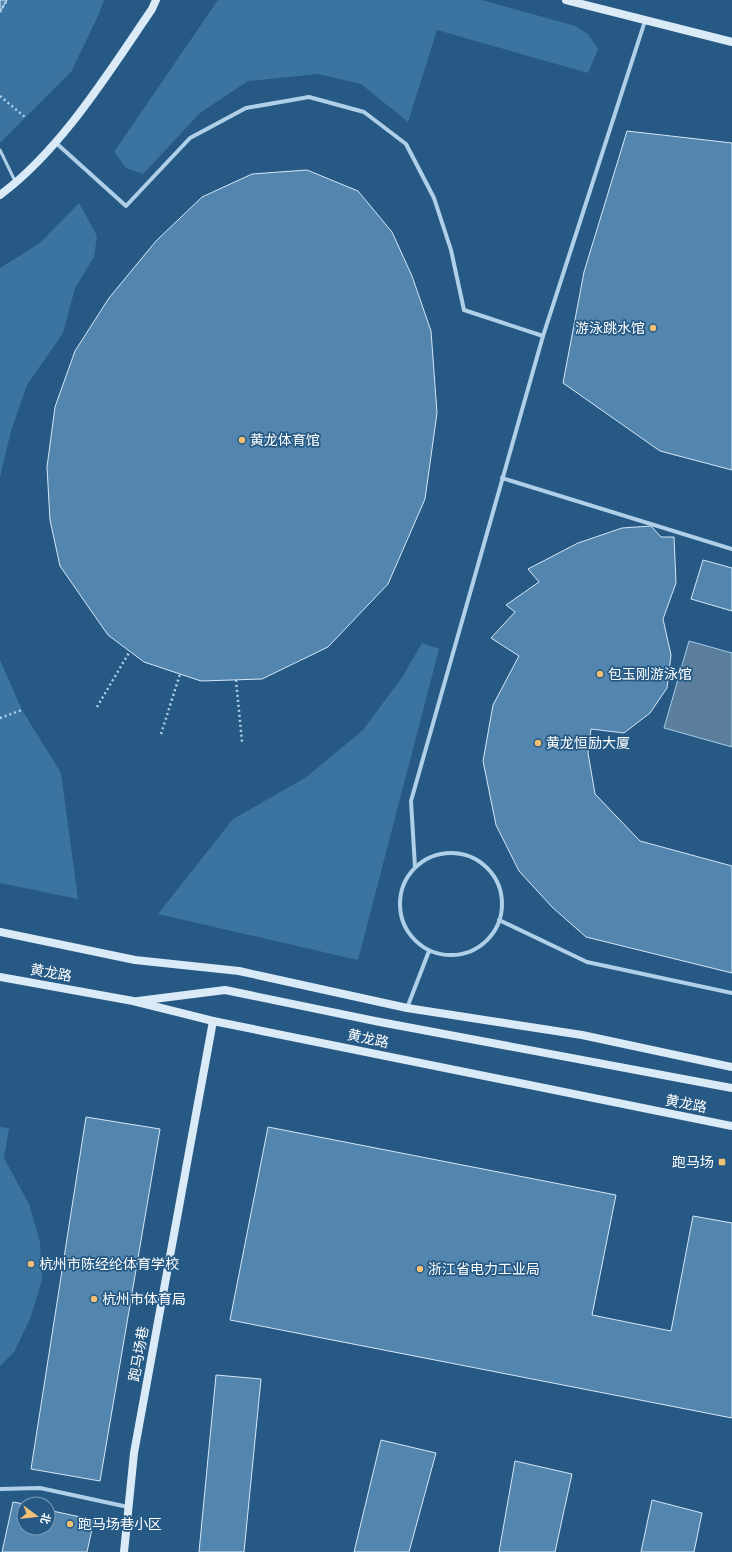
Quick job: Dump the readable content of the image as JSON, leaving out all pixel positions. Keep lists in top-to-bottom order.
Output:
{
  "streets": {
    "main road": ["黄龙路", "跑马场巷"]
  },
  "crossings": [
    ["黄龙路", "跑马场巷"]
  ],
  "places": {
    "other": [
      "游泳跳水馆",
      "黄龙体育馆",
      "包玉刚游泳馆",
      "黄龙恒励大厦",
      "杭州市陈经纶体育学校",
      "浙江省电力工业局",
      "杭州市体育局",
      "跑马场巷小区"
    ],
    "transit": ["跑马场"]
  },
  "north": "right"
}
